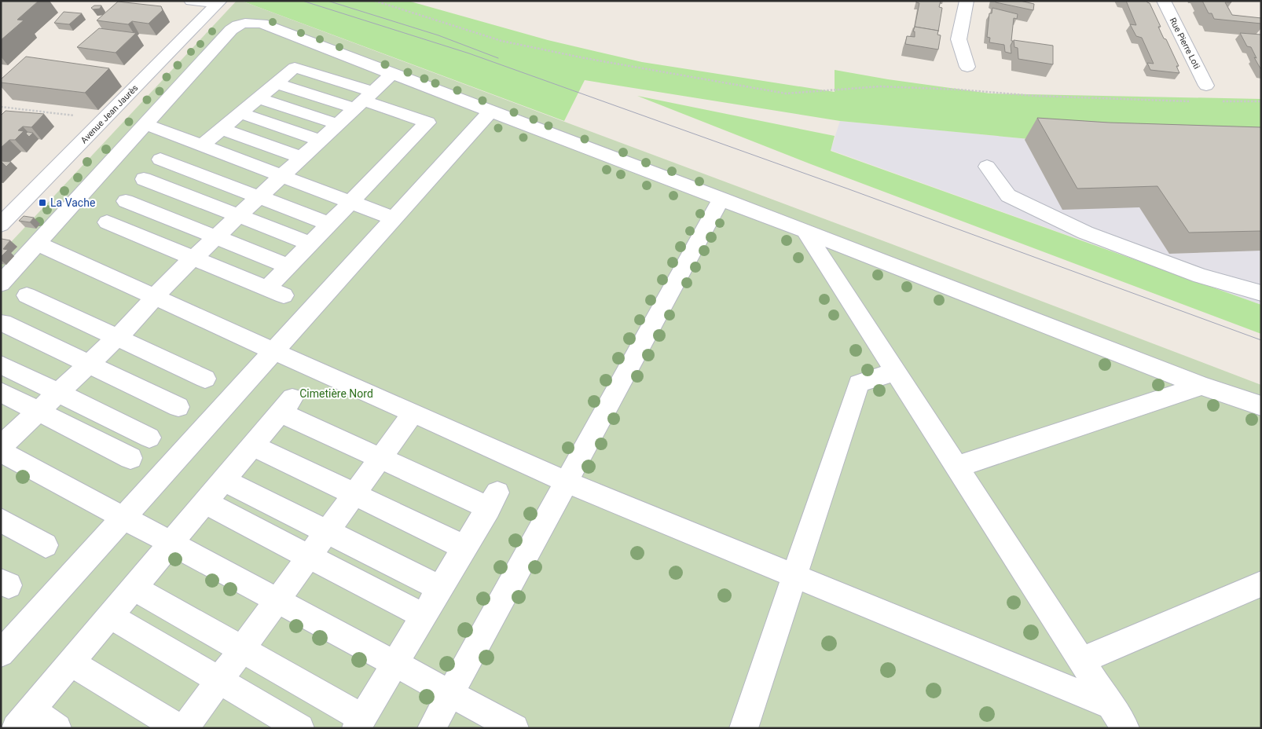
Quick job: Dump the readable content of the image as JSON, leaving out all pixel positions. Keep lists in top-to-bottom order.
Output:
{
  "streets": {
    "street": ["Rue Pierre Loti", "Avenue Jean Jaurès"]
  },
  "parks": ["Cimetière Nord"],
  "places": {
    "transit": ["La Vache"]
  }
}
